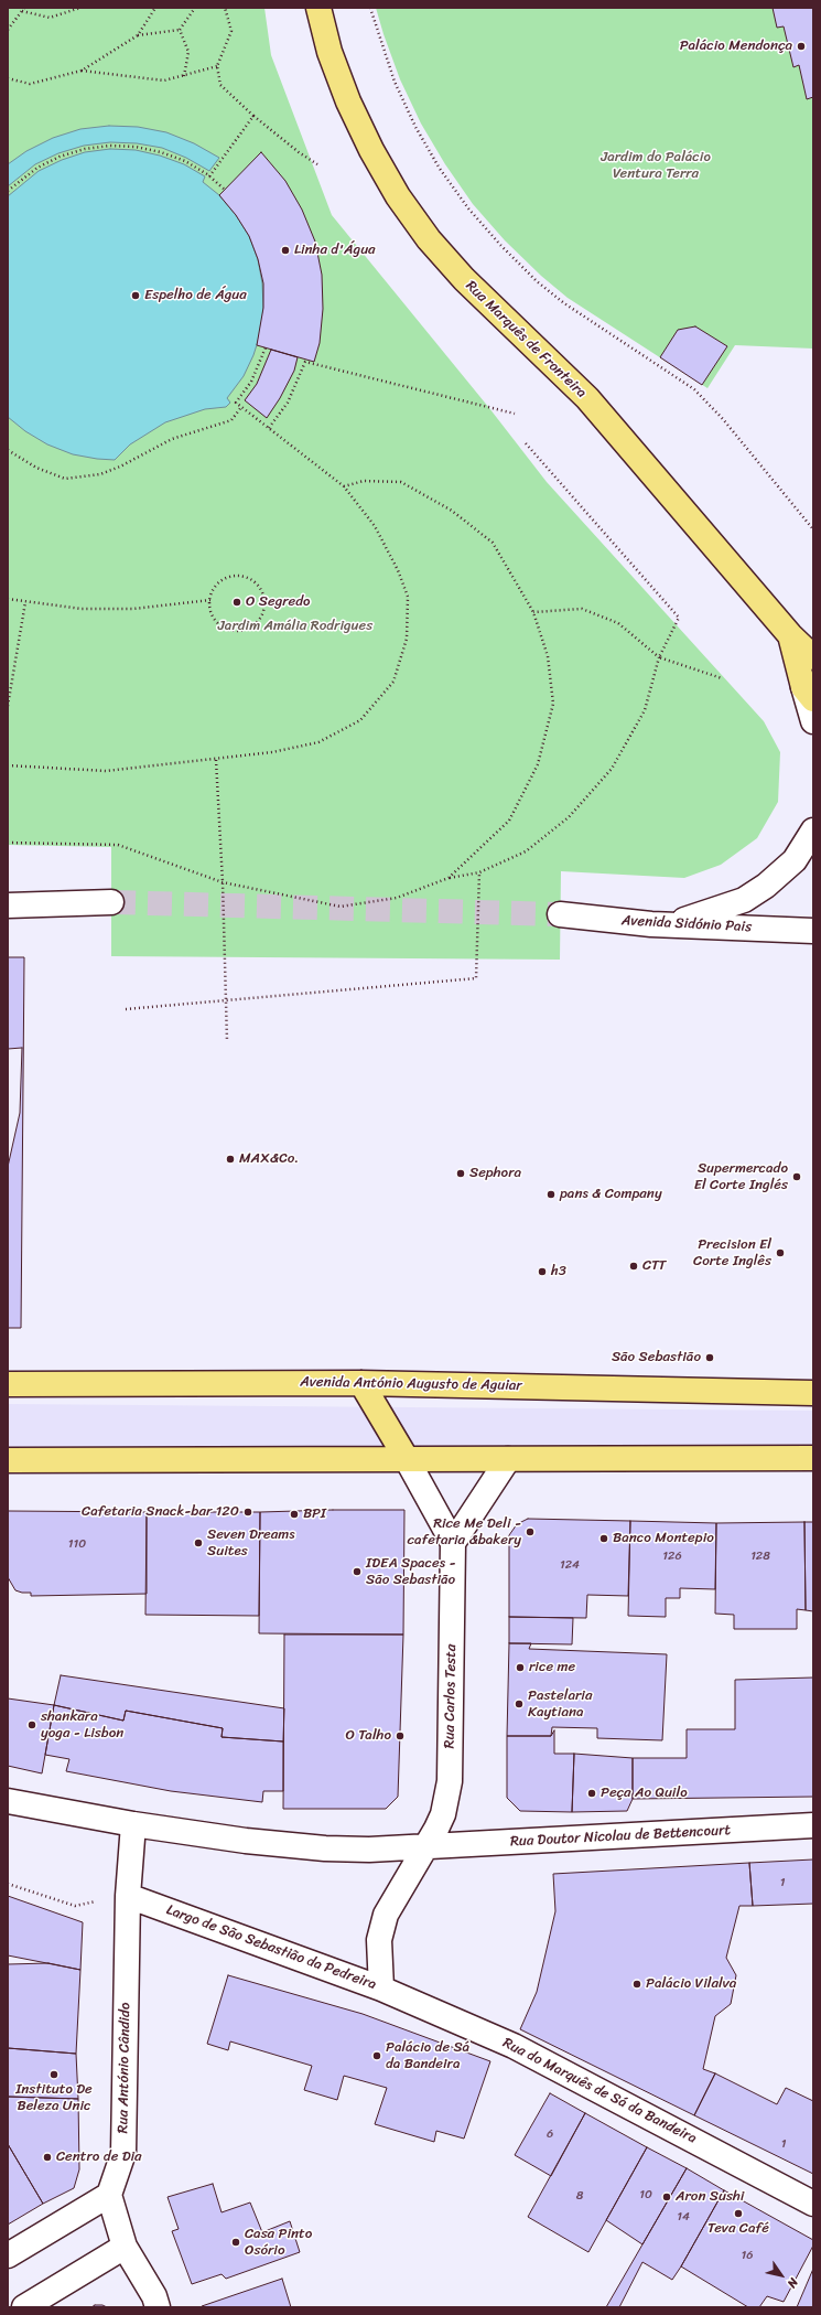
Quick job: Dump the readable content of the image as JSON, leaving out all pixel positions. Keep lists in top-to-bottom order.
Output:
{
  "streets": {
    "main road": ["Rua Marquês de Fronteira", "Avenida António Augusto de Aguiar"],
    "street": [
      "Avenida Sidónio Pais",
      "Rua Carlos Testa",
      "Rua Doutor Nicolau de Bettencourt",
      "Largo de São Sebastião da Pedreira",
      "Rua António Cândido",
      "Rua do Marquês de Sá da Bandeira"
    ]
  },
  "crossings": [
    ["Rua Carlos Testa", "Rua Doutor Nicolau de Bettencourt"],
    ["Rua Carlos Testa", "Largo de São Sebastião da Pedreira"],
    ["Rua Doutor Nicolau de Bettencourt", "Largo de São Sebastião da Pedreira"],
    ["Largo de São Sebastião da Pedreira", "Rua António Cândido"],
    ["Largo de São Sebastião da Pedreira", "Rua do Marquês de Sá da Bandeira"]
  ],
  "parks": ["Jardim do Palácio Ventura Terra", "Jardim Amália Rodrigues"],
  "places": [
    "Palácio Mendonça",
    "Linha d'Água",
    "Espelho de Água",
    "O Segredo",
    "MAX&Co.",
    "Sephora",
    "Supermercado El Corte Inglés",
    "pans & Company",
    "Precision El Corte Inglês",
    "CTT",
    "h3",
    "São Sebastião",
    "Cafetaria Snack-bar 120",
    "BPI",
    "Rice Me Deli - cafetaria &bakery",
    "Banco Montepio",
    "Seven Dreams Suites",
    "IDEA Spaces - São Sebastião",
    "rice me",
    "Pastelaria Kaytiana",
    "shankara yoga - Lisbon",
    "O Talho",
    "Peça Ao Quilo",
    "Palácio Vilalva",
    "Palácio de Sá da Bandeira",
    "Instituto De Beleza Unic",
    "Centro de Dia",
    "Aron Sushi",
    "Teva Café",
    "Casa Pinto Osório"
  ],
  "house_numbers": [
    "110",
    "126",
    "128",
    "124",
    "1",
    "6",
    "1",
    "10",
    "8",
    "14",
    "16"
  ],
  "north": "bottom right"
}
